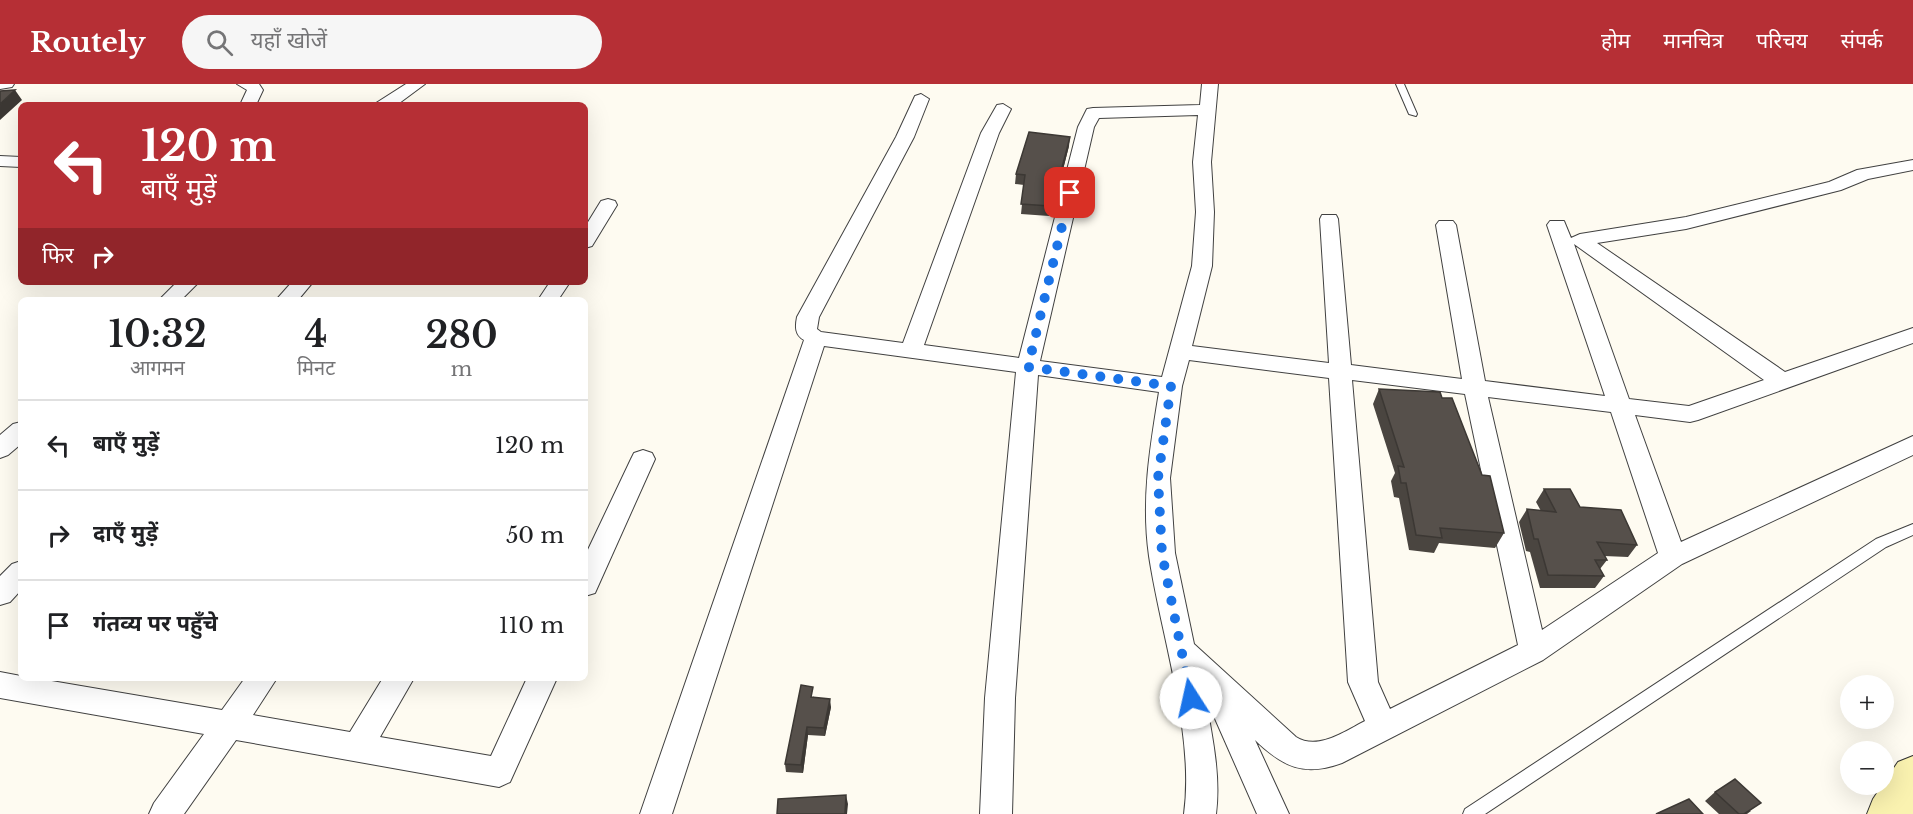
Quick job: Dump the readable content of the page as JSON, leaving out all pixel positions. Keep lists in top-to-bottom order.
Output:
{
  "page": {
    "header": "Routely",
    "search": "यहाँ खोजें",
    "nav": [
      "होम",
      "मानचित्र",
      "परिचय",
      "संपर्क"
    ],
    "turn": ["120 m", "बाएँ मुड़ें"],
    "then": "फिर",
    "eta": [
      "10:32",
      "आगमन",
      "4",
      "मिनट",
      "280",
      "m"
    ],
    "list": [
      {
        "name": "बाएँ मुड़ें",
        "value": "120 m"
      },
      {
        "name": "दाएँ मुड़ें",
        "value": "50 m"
      },
      {
        "name": "गंतव्य पर पहुँचे",
        "value": "110 m"
      }
    ],
    "map_buttons": ["+", "−"]
  }
}
